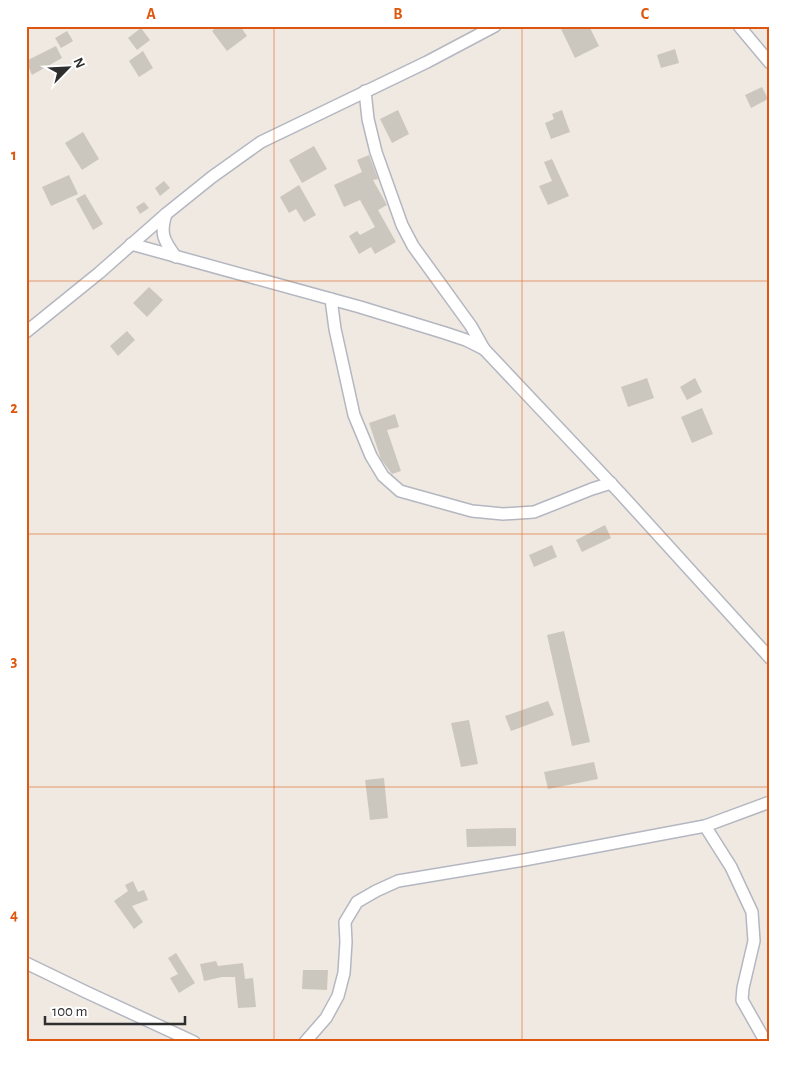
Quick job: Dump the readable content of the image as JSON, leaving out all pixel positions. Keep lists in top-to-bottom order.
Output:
{
  "scale_bar": "100 m",
  "north": "top right",
  "grid": {
    "columns": ["A", "B", "C"],
    "rows": [
      "1",
      "2",
      "3",
      "4"
    ]
  }
}
